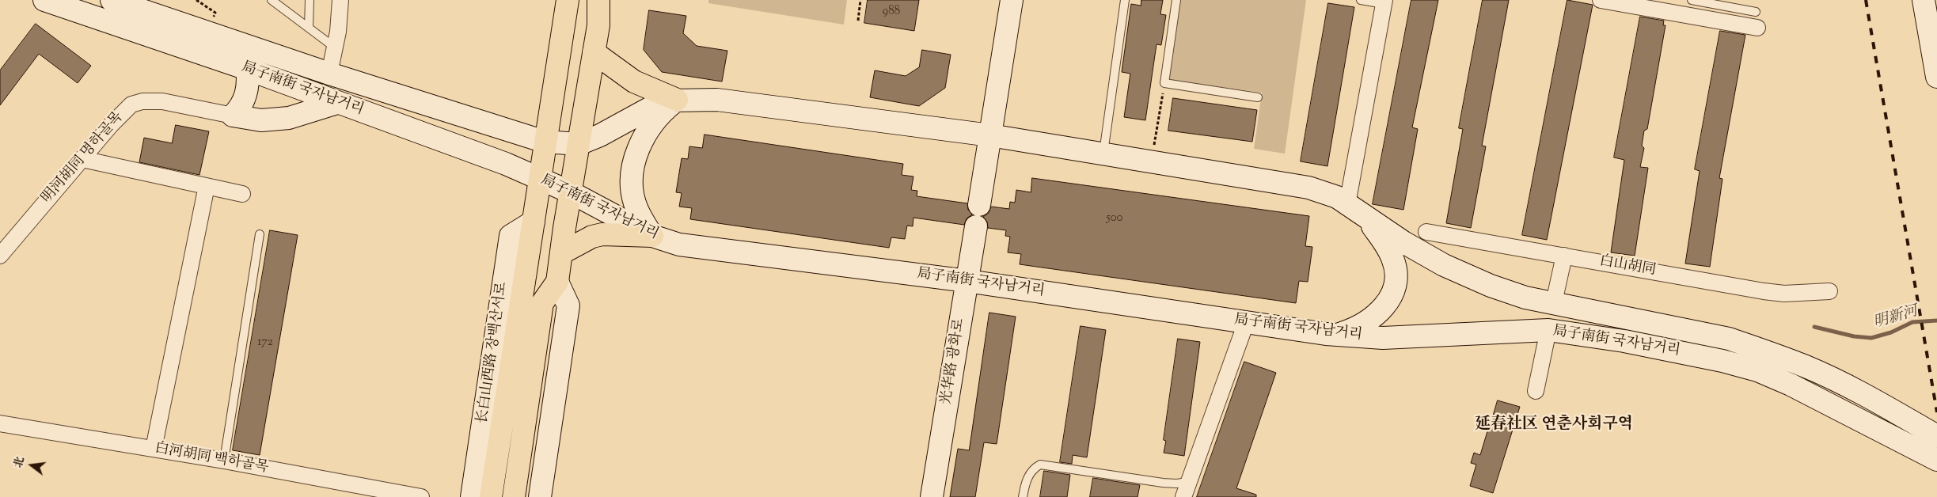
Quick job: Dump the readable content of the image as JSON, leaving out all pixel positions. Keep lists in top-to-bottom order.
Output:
{
  "streets": {
    "main road": ["局子南街 국자남거리", "长白山西路 장백산서로", "光华路 광화로"],
    "street": ["明河胡同 명하골목", "白山胡同", "白河胡同 백하골목"]
  },
  "crossings": [
    ["局子南街 국자남거리", "长白山西路 장백산서로"],
    ["局子南街 국자남거리", "光华路 광화로"]
  ],
  "districts": ["延春社区 연춘사회구역"],
  "water": ["明新河"],
  "house_numbers": ["988", "500", "172"],
  "north": "left"
}
